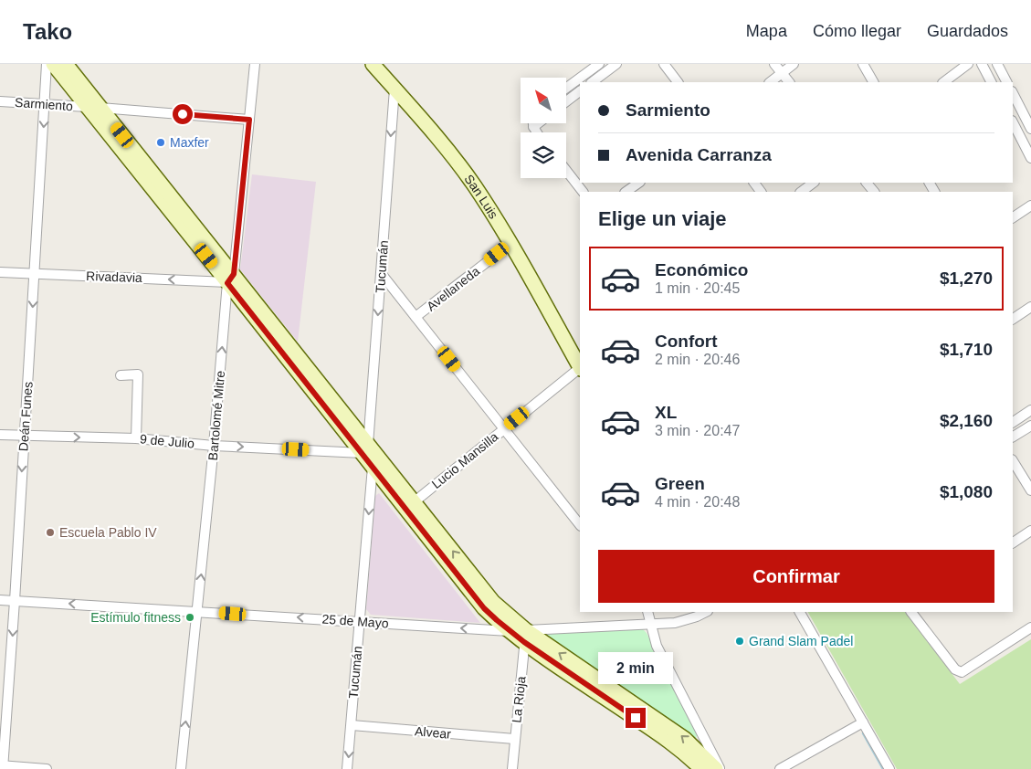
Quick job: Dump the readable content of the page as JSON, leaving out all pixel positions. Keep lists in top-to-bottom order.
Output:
{
  "streets": {
    "main road": ["San Luis"],
    "street": [
      "Sarmiento",
      "Tucumán",
      "Rivadavia",
      "Avellaneda",
      "Bartolomé Mitre",
      "Deán Funes",
      "9 de Julio",
      "Lucio Mansilla",
      "25 de Mayo",
      "La Rioja",
      "Alvear"
    ]
  },
  "crossings": [
    ["Sarmiento", "Bartolomé Mitre"],
    ["Sarmiento", "Deán Funes"],
    ["San Luis", "Tucumán"],
    ["San Luis", "Avellaneda"],
    ["Tucumán", "9 de Julio"],
    ["Tucumán", "25 de Mayo"],
    ["Tucumán", "Alvear"],
    ["Rivadavia", "Bartolomé Mitre"],
    ["Rivadavia", "Deán Funes"],
    ["Bartolomé Mitre", "9 de Julio"],
    ["Bartolomé Mitre", "25 de Mayo"],
    ["Deán Funes", "9 de Julio"],
    ["Deán Funes", "25 de Mayo"],
    ["La Rioja", "Alvear"]
  ],
  "one_way": [
    "Tucumán",
    "Rivadavia",
    "Bartolomé Mitre",
    "Deán Funes",
    "9 de Julio",
    "25 de Mayo"
  ],
  "places": [
    "Maxfer",
    "Escuela Pablo IV",
    "Estímulo fitness",
    "Grand Slam Padel"
  ],
  "north": "top left",
  "page": {
    "header": "Tako",
    "nav": ["Mapa", "Cómo llegar", "Guardados"],
    "banner": ["Sarmiento", "Avenida Carranza"],
    "heading": "Elige un viaje",
    "list": [
      {
        "name": "Económico",
        "note": "1 min · 20:45",
        "value": "$1,270"
      },
      {
        "name": "Confort",
        "note": "2 min · 20:46",
        "value": "$1,710"
      },
      {
        "name": "XL",
        "note": "3 min · 20:47",
        "value": "$2,160"
      },
      {
        "name": "Green",
        "note": "4 min · 20:48",
        "value": "$1,080"
      }
    ],
    "buttons": "Confirmar",
    "bubble": "2 min"
  }
}
